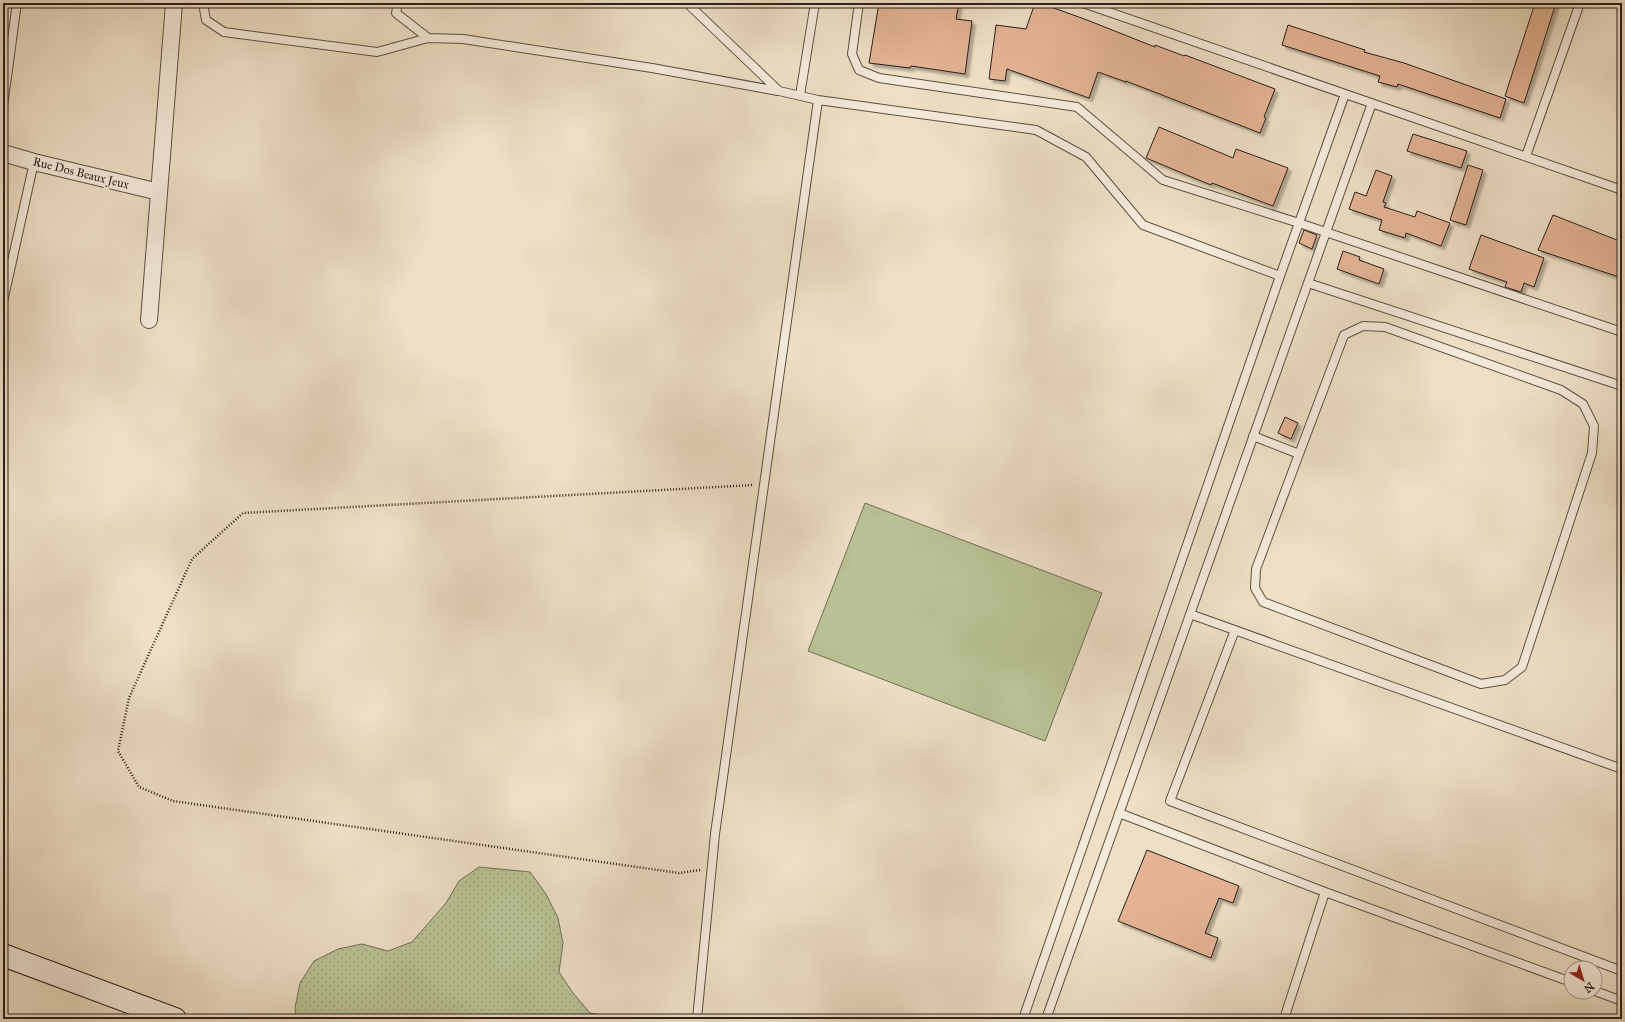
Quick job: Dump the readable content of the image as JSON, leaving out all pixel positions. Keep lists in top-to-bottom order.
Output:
{
  "streets": {
    "street": ["Rue Dos Beaux Jeux"]
  },
  "north": "bottom right"
}
